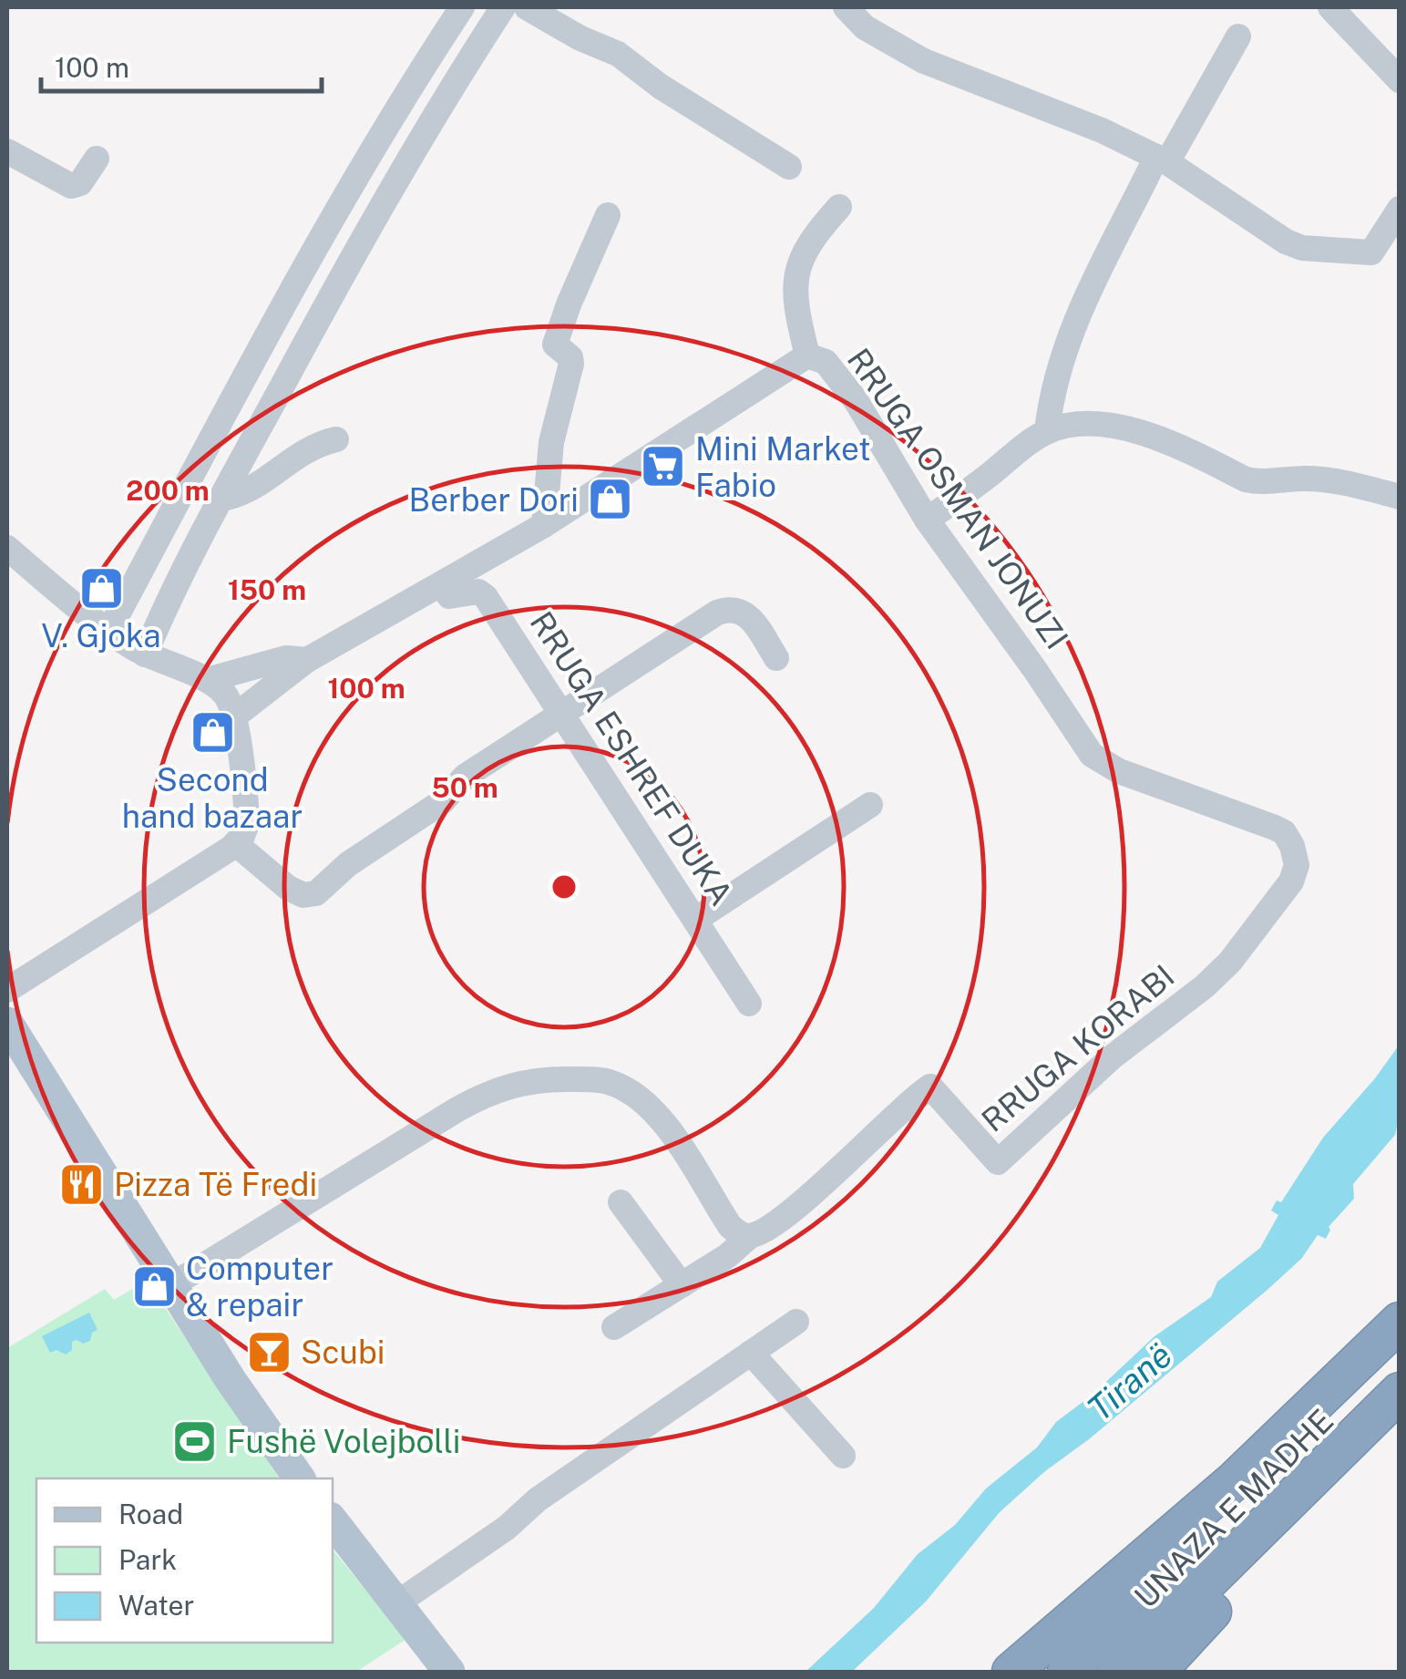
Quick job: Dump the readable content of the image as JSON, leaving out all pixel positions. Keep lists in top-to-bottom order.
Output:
{
  "streets": {
    "highway": ["UNAZA E MADHE"],
    "street": ["RRUGA OSMAN JONUZI", "RRUGA ESHREF DUKA", "RRUGA KORABI"]
  },
  "crossings": [
    ["RRUGA OSMAN JONUZI", "RRUGA ESHREF DUKA"],
    ["RRUGA OSMAN JONUZI", "RRUGA KORABI"]
  ],
  "water": ["Tiranë"],
  "places": {
    "supermarket": ["Mini Market Fabio"],
    "shop": [
      "Berber Dori",
      "V. Gjoka",
      "Second hand bazaar",
      "Computer & repair"
    ],
    "restaurant": ["Pizza Të Fredi"],
    "bar": ["Scubi"],
    "sports": ["Fushë Volejbolli"]
  },
  "legend": ["Road", "Park", "Water"],
  "scale_bar": "100 m",
  "rings": [
    "200 m",
    "150 m",
    "100 m",
    "50 m"
  ]
}
